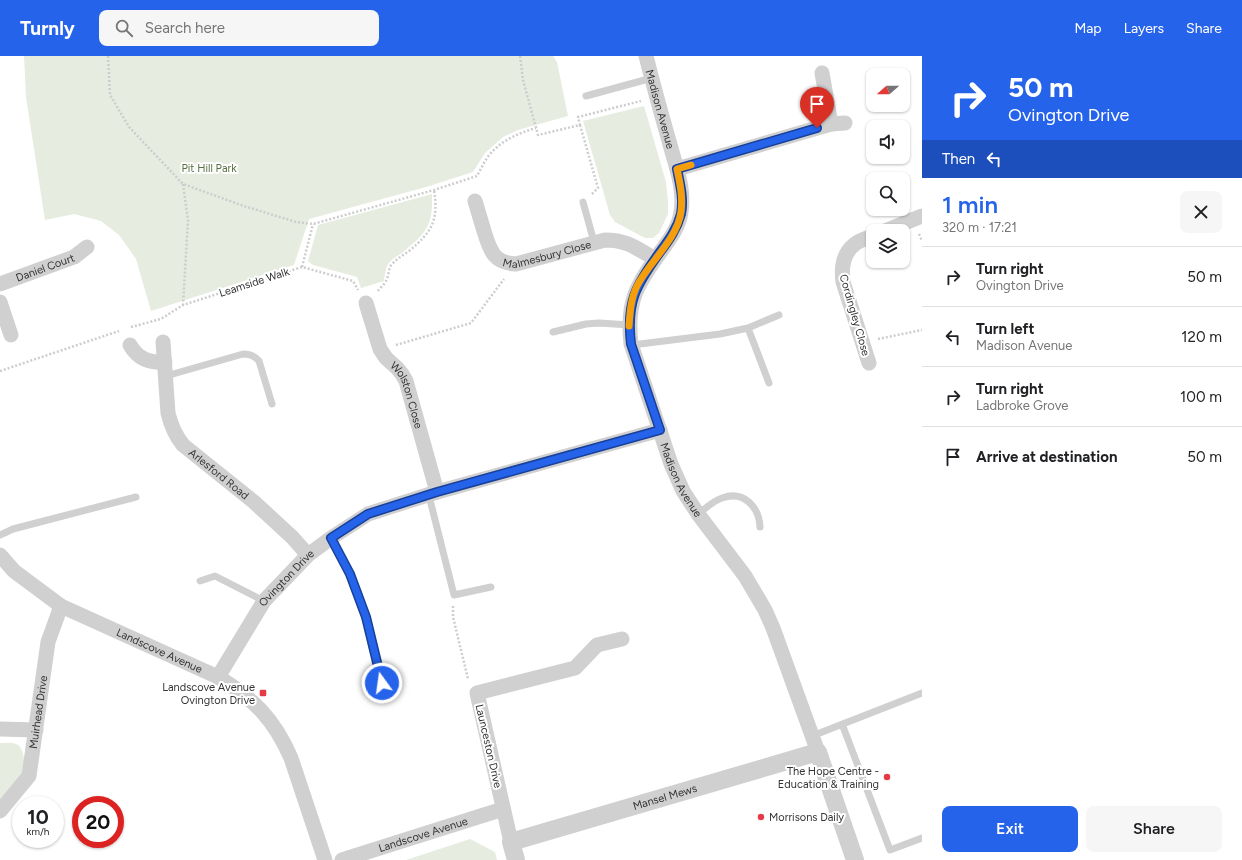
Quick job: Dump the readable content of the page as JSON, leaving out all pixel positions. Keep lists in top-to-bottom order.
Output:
{
  "streets": {
    "street": [
      "Madison Avenue",
      "Malmesbury Close",
      "Daniel Court",
      "Cordingley Close",
      "Wolston Close",
      "Arlesford Road",
      "Ovington Drive",
      "Landscove Avenue",
      "Muirhead Drive",
      "Launceston Drive",
      "Mansel Mews"
    ],
    "path": ["Leamside Walk"]
  },
  "crossings": [
    ["Madison Avenue", "Malmesbury Close"],
    ["Madison Avenue", "Ovington Drive"],
    ["Madison Avenue", "Mansel Mews"],
    ["Leamside Walk", "Wolston Close"],
    ["Wolston Close", "Ovington Drive"],
    ["Arlesford Road", "Ovington Drive"],
    ["Ovington Drive", "Landscove Avenue"],
    ["Landscove Avenue", "Muirhead Drive"],
    ["Landscove Avenue", "Launceston Drive"],
    ["Launceston Drive", "Mansel Mews"]
  ],
  "parks": ["Pit Hill Park"],
  "places": {
    "transit": ["Landscove Avenue Ovington Drive"],
    "other": ["The Hope Centre - Education & Training", "Morrisons Daily"]
  },
  "north": "left",
  "page": {
    "header": "Turnly",
    "search": "Search here",
    "nav": ["Map", "Layers", "Share"],
    "turn": ["50 m", "Ovington Drive"],
    "then": "Then",
    "heading": ["1 min", "320 m · 17:21"],
    "list": [
      {
        "name": "Turn right",
        "note": "Ovington Drive",
        "value": "50 m"
      },
      {
        "name": "Turn left",
        "note": "Madison Avenue",
        "value": "120 m"
      },
      {
        "name": "Turn right",
        "note": "Ladbroke Grove",
        "value": "100 m"
      },
      {
        "name": "Arrive at destination",
        "value": "50 m"
      }
    ],
    "speed": "10 km/h",
    "limit": "20",
    "buttons": ["Exit", "Share"]
  }
}
